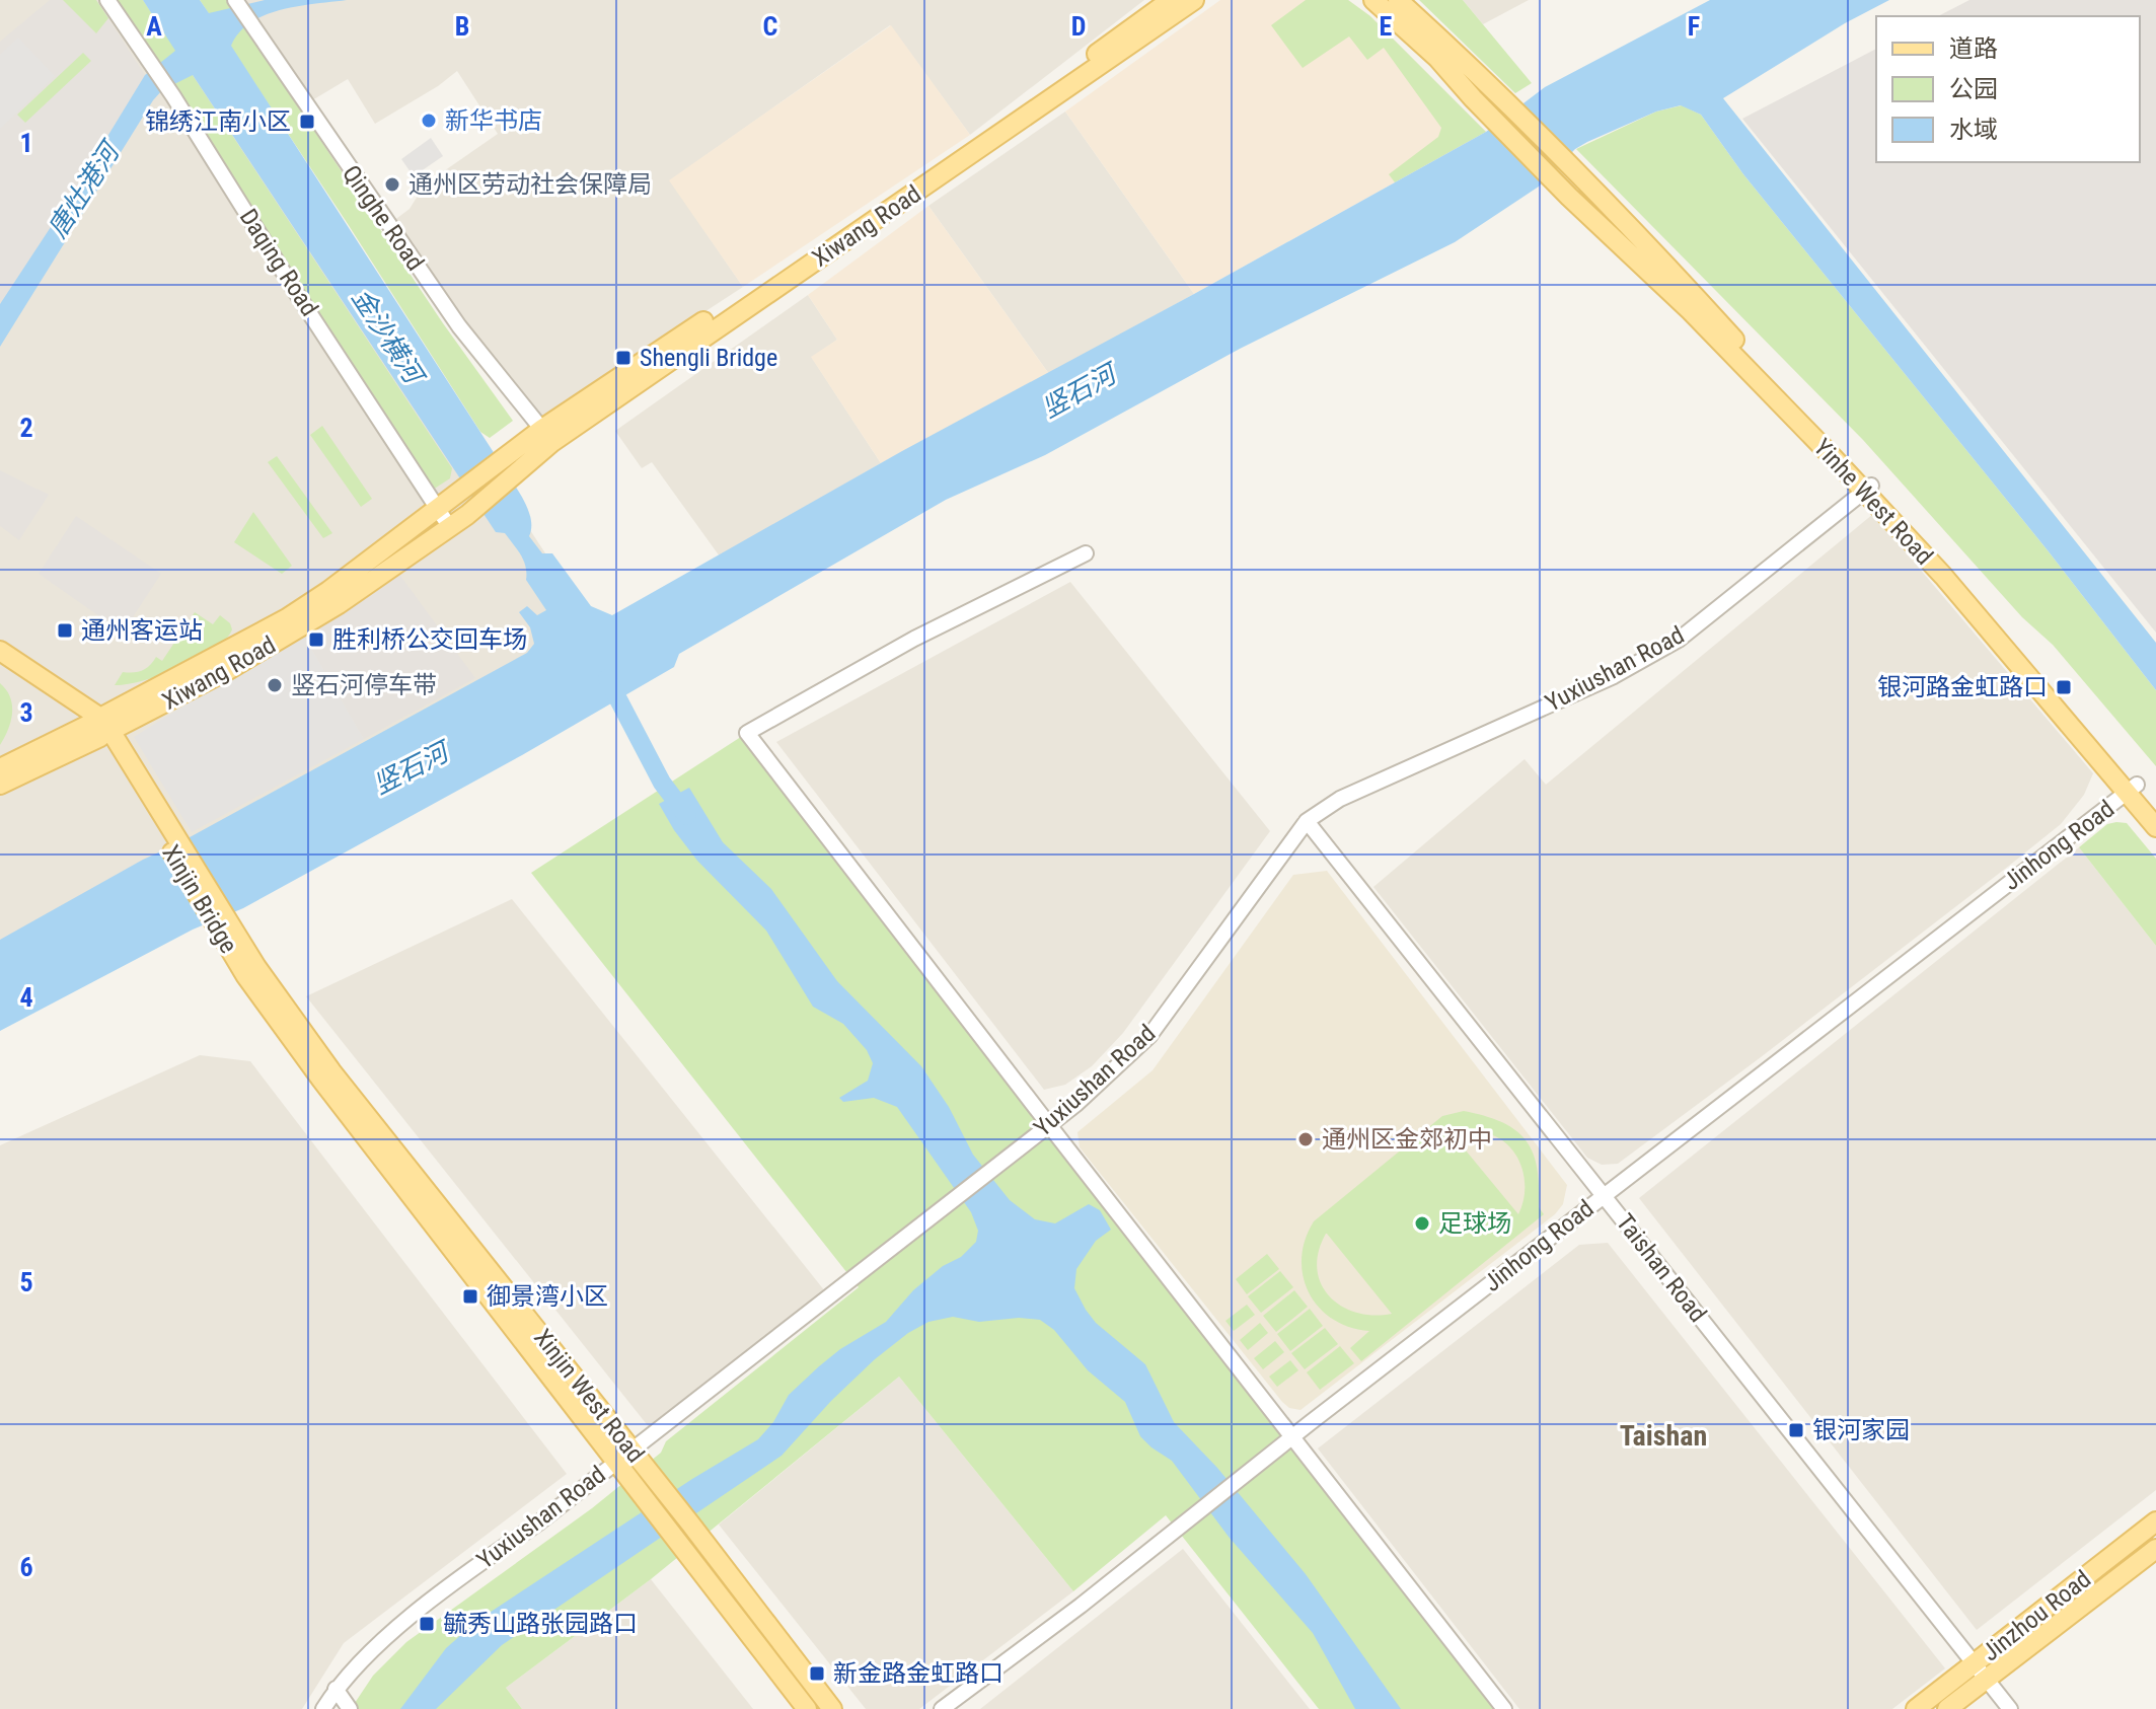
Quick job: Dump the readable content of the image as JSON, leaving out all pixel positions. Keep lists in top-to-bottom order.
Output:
{
  "streets": {
    "main road": [
      "Xiwang Road",
      "Yinhe West Road",
      "Xinjin Bridge",
      "Xinjin West Road",
      "Jinzhou Road"
    ],
    "street": [
      "Qinghe Road",
      "Daqing Road",
      "Yuxiushan Road",
      "Jinhong Road",
      "Taishan Road"
    ]
  },
  "crossings": [
    ["Qinghe Road", "Xiwang Road"],
    ["Xiwang Road", "Daqing Road"],
    ["Xiwang Road", "Xinjin Bridge"],
    ["Yinhe West Road", "Yuxiushan Road"],
    ["Yinhe West Road", "Jinhong Road"],
    ["Yuxiushan Road", "Taishan Road"],
    ["Yuxiushan Road", "Xinjin West Road"],
    ["Jinhong Road", "Taishan Road"],
    ["Xinjin Bridge", "Xinjin West Road"],
    ["Taishan Road", "Jinzhou Road"]
  ],
  "districts": ["Taishan"],
  "water": ["唐灶港河", "金沙横河", "竖石河"],
  "places": {
    "other": [
      "新华书店",
      "通州区劳动社会保障局",
      "竖石河停车带",
      "通州区金郊初中",
      "足球场"
    ],
    "transit": [
      "锦绣江南小区",
      "Shengli Bridge",
      "通州客运站",
      "胜利桥公交回车场",
      "银河路金虹路口",
      "御景湾小区",
      "银河家园",
      "毓秀山路张园路口",
      "新金路金虹路口"
    ]
  },
  "legend": ["道路", "公园", "水域"],
  "grid": {
    "columns": [
      "A",
      "B",
      "C",
      "D",
      "E",
      "F"
    ],
    "rows": [
      "1",
      "2",
      "3",
      "4",
      "5",
      "6"
    ]
  }
}
